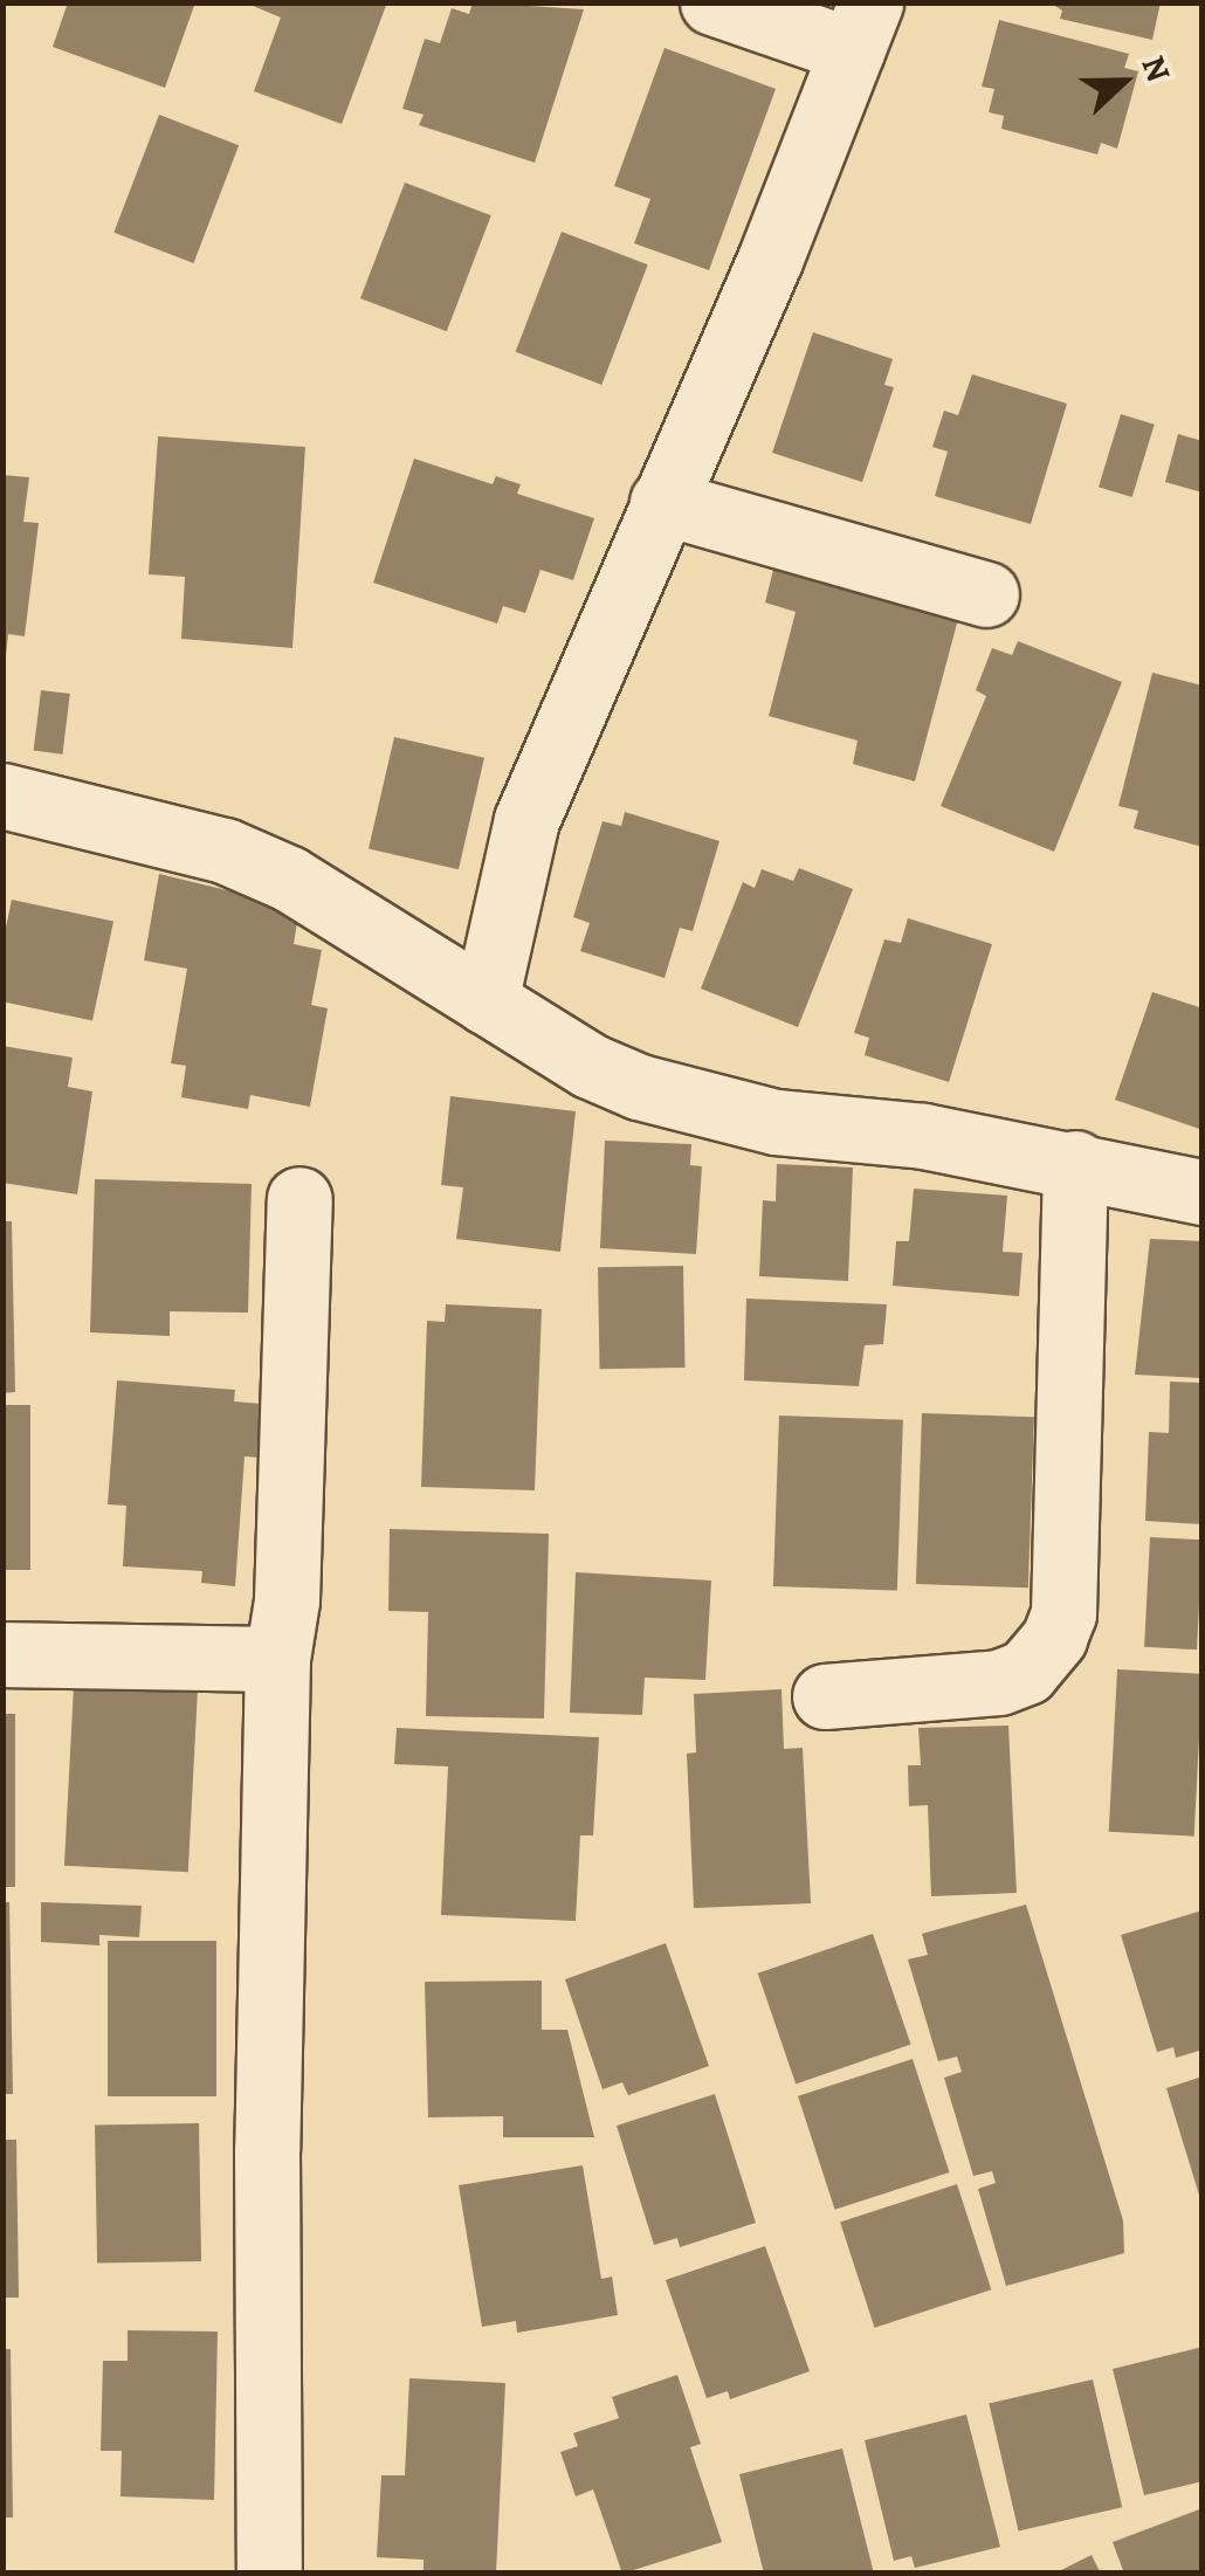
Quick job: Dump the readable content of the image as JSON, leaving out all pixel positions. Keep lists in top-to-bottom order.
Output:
{
  "north": "right"
}
